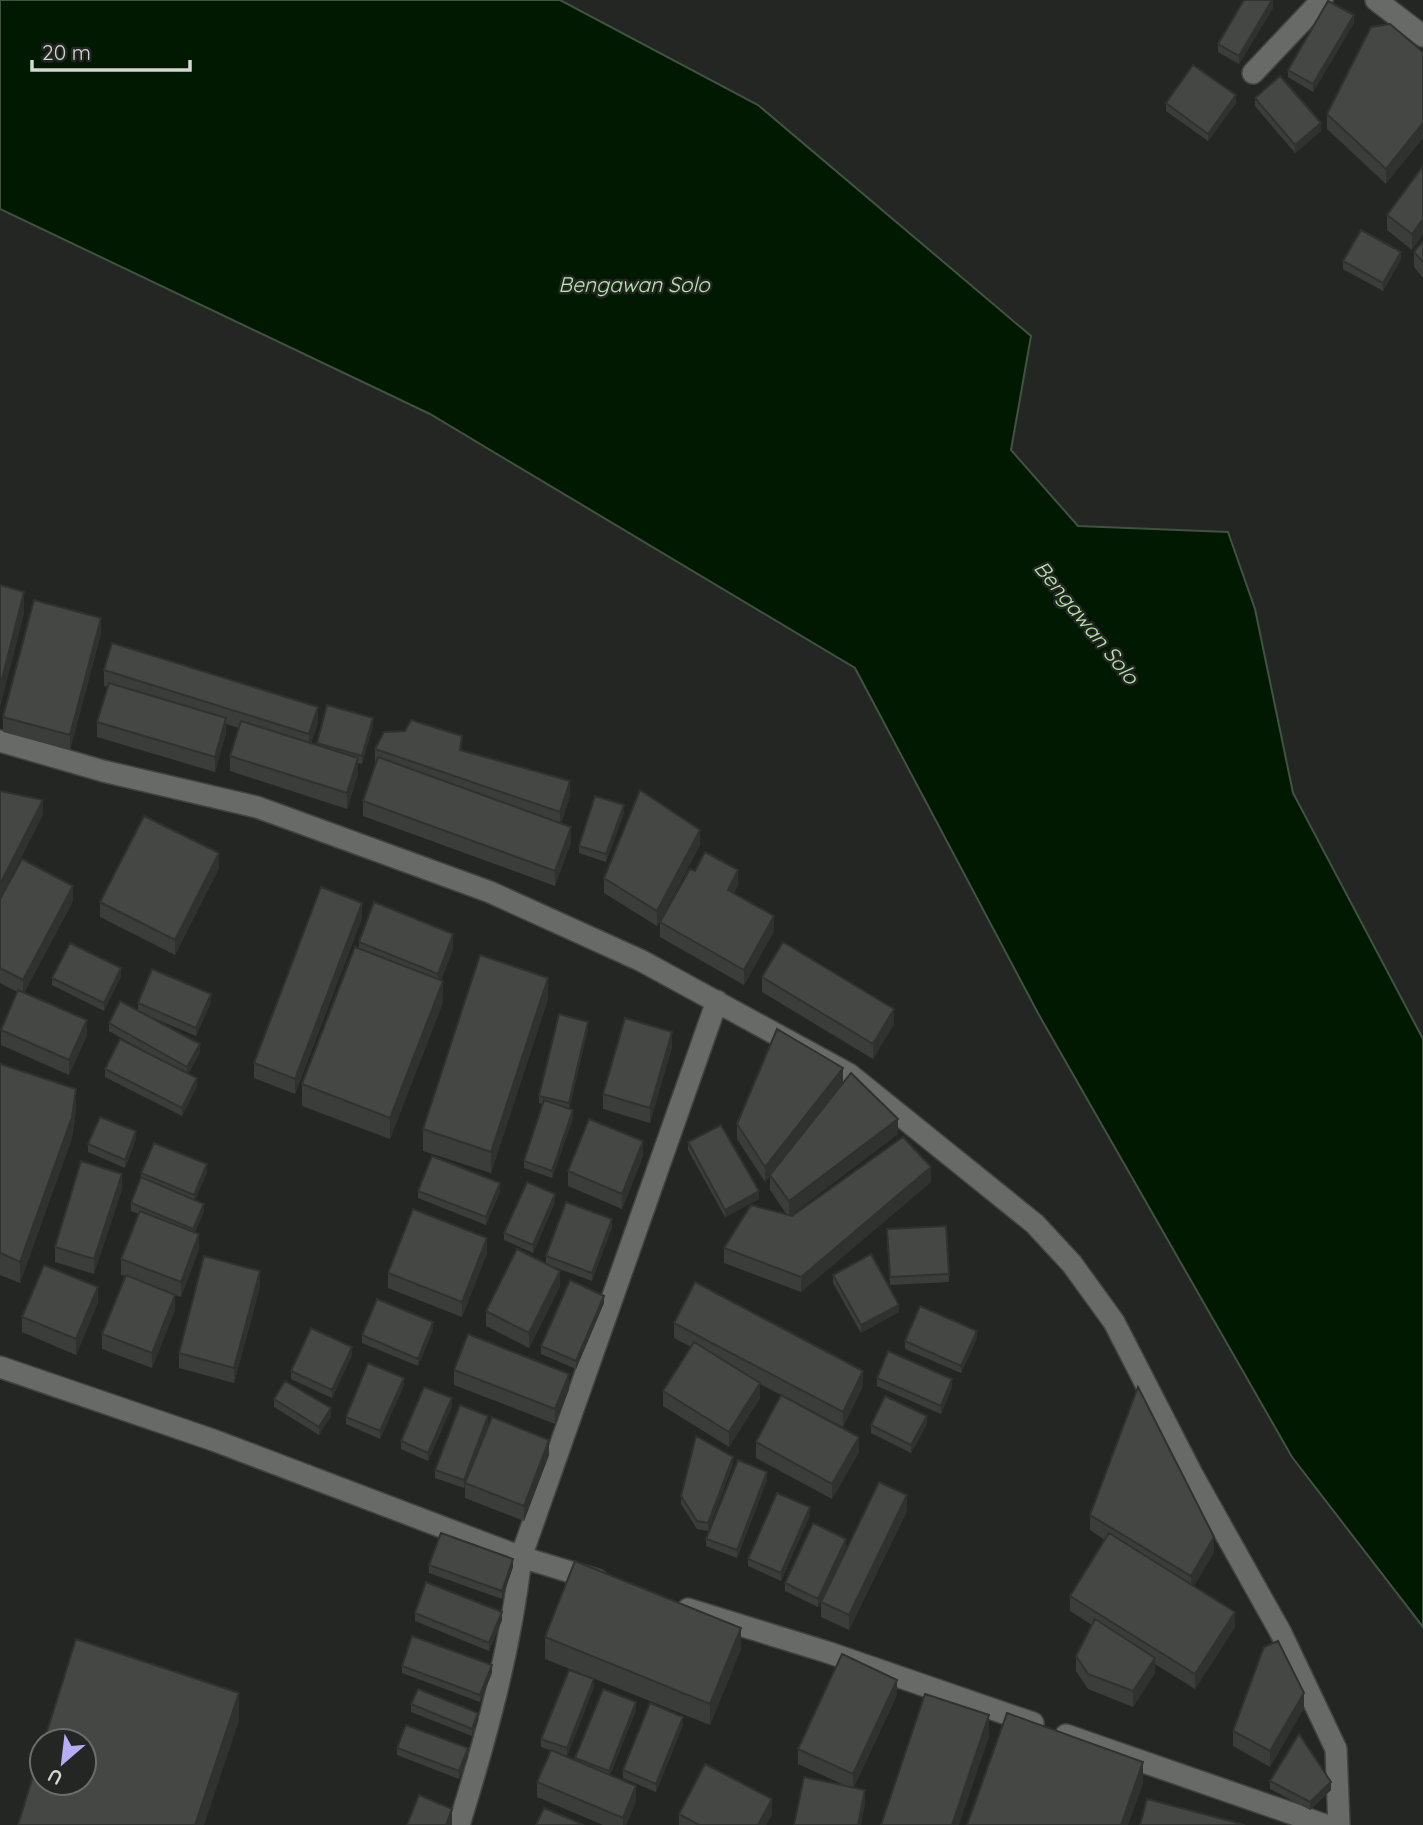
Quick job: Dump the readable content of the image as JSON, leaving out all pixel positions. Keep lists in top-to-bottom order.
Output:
{
  "water": ["Bengawan Solo"],
  "scale_bar": "20 m",
  "north": "bottom left"
}
